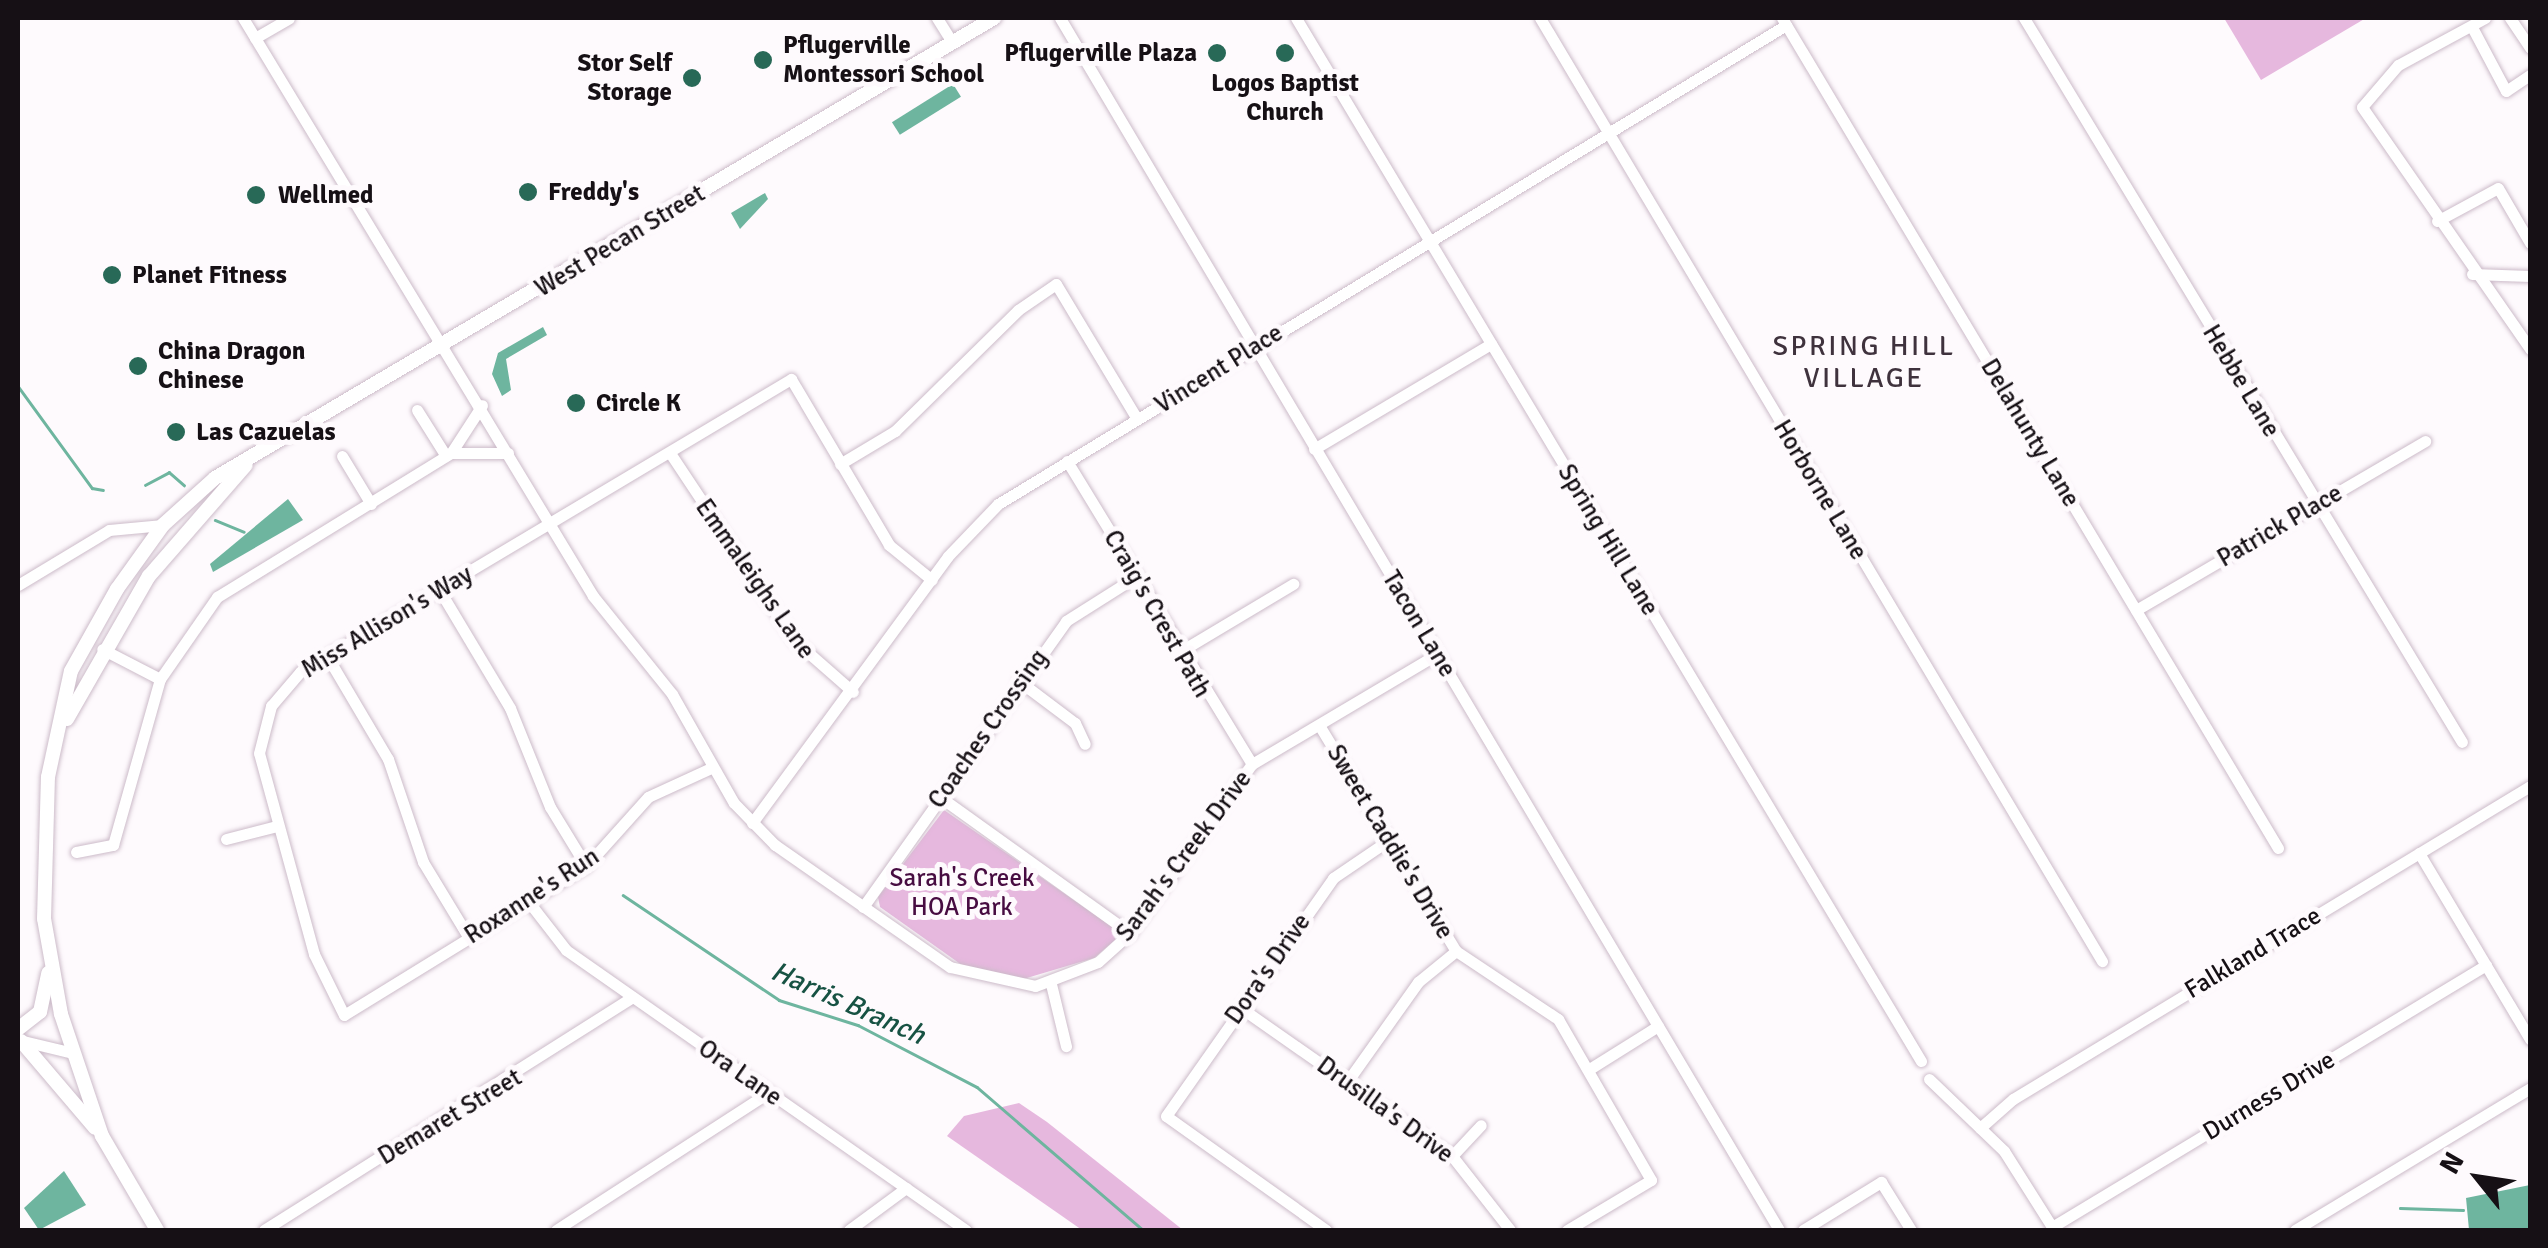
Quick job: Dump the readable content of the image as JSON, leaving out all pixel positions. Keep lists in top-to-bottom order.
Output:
{
  "streets": {
    "main road": ["West Pecan Street"],
    "street": [
      "Vincent Place",
      "Hebbe Lane",
      "Delahunty Lane",
      "Horborne Lane",
      "Patrick Place",
      "Spring Hill Lane",
      "Emmaleighs Lane",
      "Craig's Crest Path",
      "Miss Allison's Way",
      "Tacon Lane",
      "Coaches Crossing",
      "Sweet Caddie's Drive",
      "Sarah's Creek Drive",
      "Roxanne's Run",
      "Falkland Trace",
      "Dora's Drive",
      "Ora Lane",
      "Durness Drive",
      "Drusilla's Drive",
      "Demaret Street"
    ]
  },
  "crossings": [
    ["Vincent Place", "Delahunty Lane"],
    ["Vincent Place", "Horborne Lane"],
    ["Vincent Place", "Spring Hill Lane"],
    ["Vincent Place", "Emmaleighs Lane"],
    ["Vincent Place", "Craig's Crest Path"],
    ["Vincent Place", "Tacon Lane"],
    ["Hebbe Lane", "Patrick Place"],
    ["Delahunty Lane", "Patrick Place"],
    ["Emmaleighs Lane", "Miss Allison's Way"],
    ["Craig's Crest Path", "Coaches Crossing"],
    ["Craig's Crest Path", "Sarah's Creek Drive"],
    ["Miss Allison's Way", "Roxanne's Run"],
    ["Tacon Lane", "Sarah's Creek Drive"],
    ["Sweet Caddie's Drive", "Sarah's Creek Drive"],
    ["Sweet Caddie's Drive", "Dora's Drive"],
    ["Roxanne's Run", "Ora Lane"],
    ["Dora's Drive", "Drusilla's Drive"],
    ["Ora Lane", "Demaret Street"]
  ],
  "districts": ["SPRING HILL VILLAGE"],
  "water": ["Harris Branch"],
  "parks": ["Sarah's Creek HOA Park"],
  "places": [
    "Pflugerville Plaza",
    "Logos Baptist Church",
    "Pflugerville Montessori School",
    "Stor Self Storage",
    "Freddy's",
    "Wellmed",
    "Planet Fitness",
    "China Dragon Chinese",
    "Circle K",
    "Las Cazuelas"
  ],
  "north": "top left"
}
